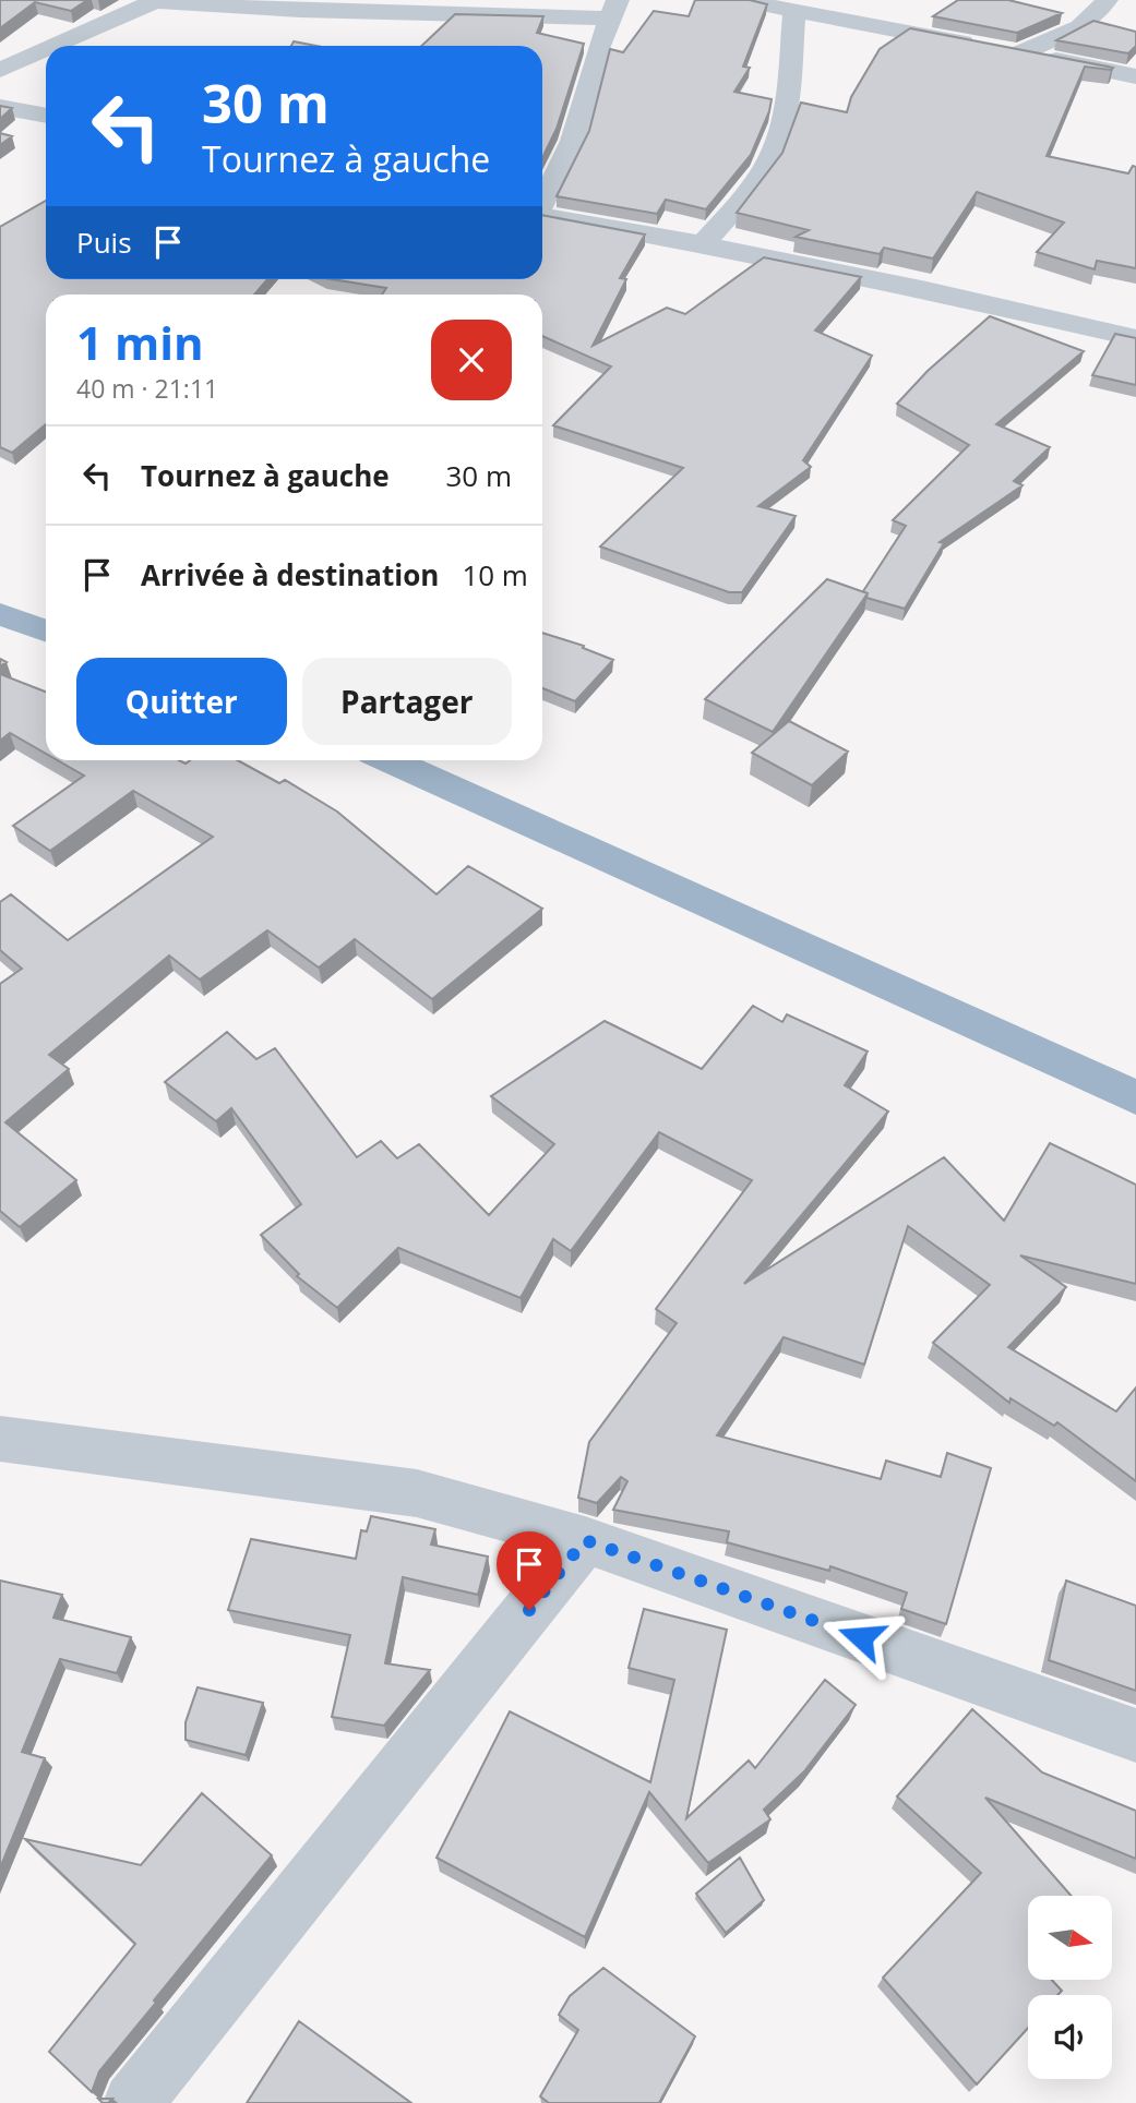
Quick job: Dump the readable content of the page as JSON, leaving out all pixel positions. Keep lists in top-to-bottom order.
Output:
{
  "north": "right",
  "page": {
    "turn": ["30 m", "Tournez à gauche"],
    "then": "Puis",
    "heading": ["1 min", "40 m · 21:11"],
    "list": [
      {
        "name": "Tournez à gauche",
        "value": "30 m"
      },
      {
        "name": "Arrivée à destination",
        "value": "10 m"
      }
    ],
    "buttons": ["Quitter", "Partager"]
  }
}
